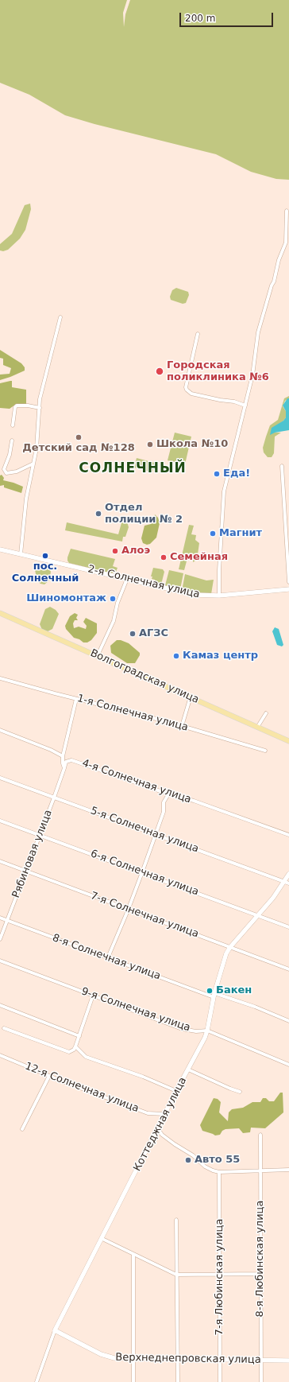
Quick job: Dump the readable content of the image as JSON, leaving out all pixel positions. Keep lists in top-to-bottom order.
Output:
{
  "streets": {
    "main road": ["Волгоградская улица"],
    "street": [
      "2-я Солнечная улица",
      "1-я Солнечная улица",
      "4-я Солнечная улица",
      "5-я Солнечная улица",
      "Рябиновая улица",
      "6-я Солнечная улица",
      "7-я Солнечная улица",
      "8-я Солнечная улица",
      "9-я Солнечная улица",
      "12-я Солнечная улица",
      "Коттеджная улица",
      "8-я Любинская улица",
      "7-я Любинская улица",
      "Верхнеднепровская улица"
    ]
  },
  "crossings": [
    ["4-я Солнечная улица", "Рябиновая улица"],
    ["5-я Солнечная улица", "Рябиновая улица"],
    ["5-я Солнечная улица", "Коттеджная улица"],
    ["Рябиновая улица", "6-я Солнечная улица"],
    ["Рябиновая улица", "7-я Солнечная улица"],
    ["Рябиновая улица", "8-я Солнечная улица"],
    ["6-я Солнечная улица", "Коттеджная улица"],
    ["7-я Солнечная улица", "Коттеджная улица"],
    ["8-я Солнечная улица", "Коттеджная улица"],
    ["9-я Солнечная улица", "Коттеджная улица"],
    ["12-я Солнечная улица", "Коттеджная улица"],
    ["Коттеджная улица", "Верхнеднепровская улица"],
    ["8-я Любинская улица", "Верхнеднепровская улица"],
    ["7-я Любинская улица", "Верхнеднепровская улица"]
  ],
  "districts": ["СОЛНЕЧНЫЙ"],
  "places": [
    "Городская поликлиника №6",
    "Детский сад №128",
    "Школа №10",
    "Еда!",
    "Отдел полиции № 2",
    "Магнит",
    "Алоэ",
    "пос. Солнечный",
    "Семейная",
    "Шиномонтаж",
    "АГЗС",
    "Камаз центр",
    "Бакен",
    "Авто 55"
  ],
  "scale_bar": "200 m"
}
